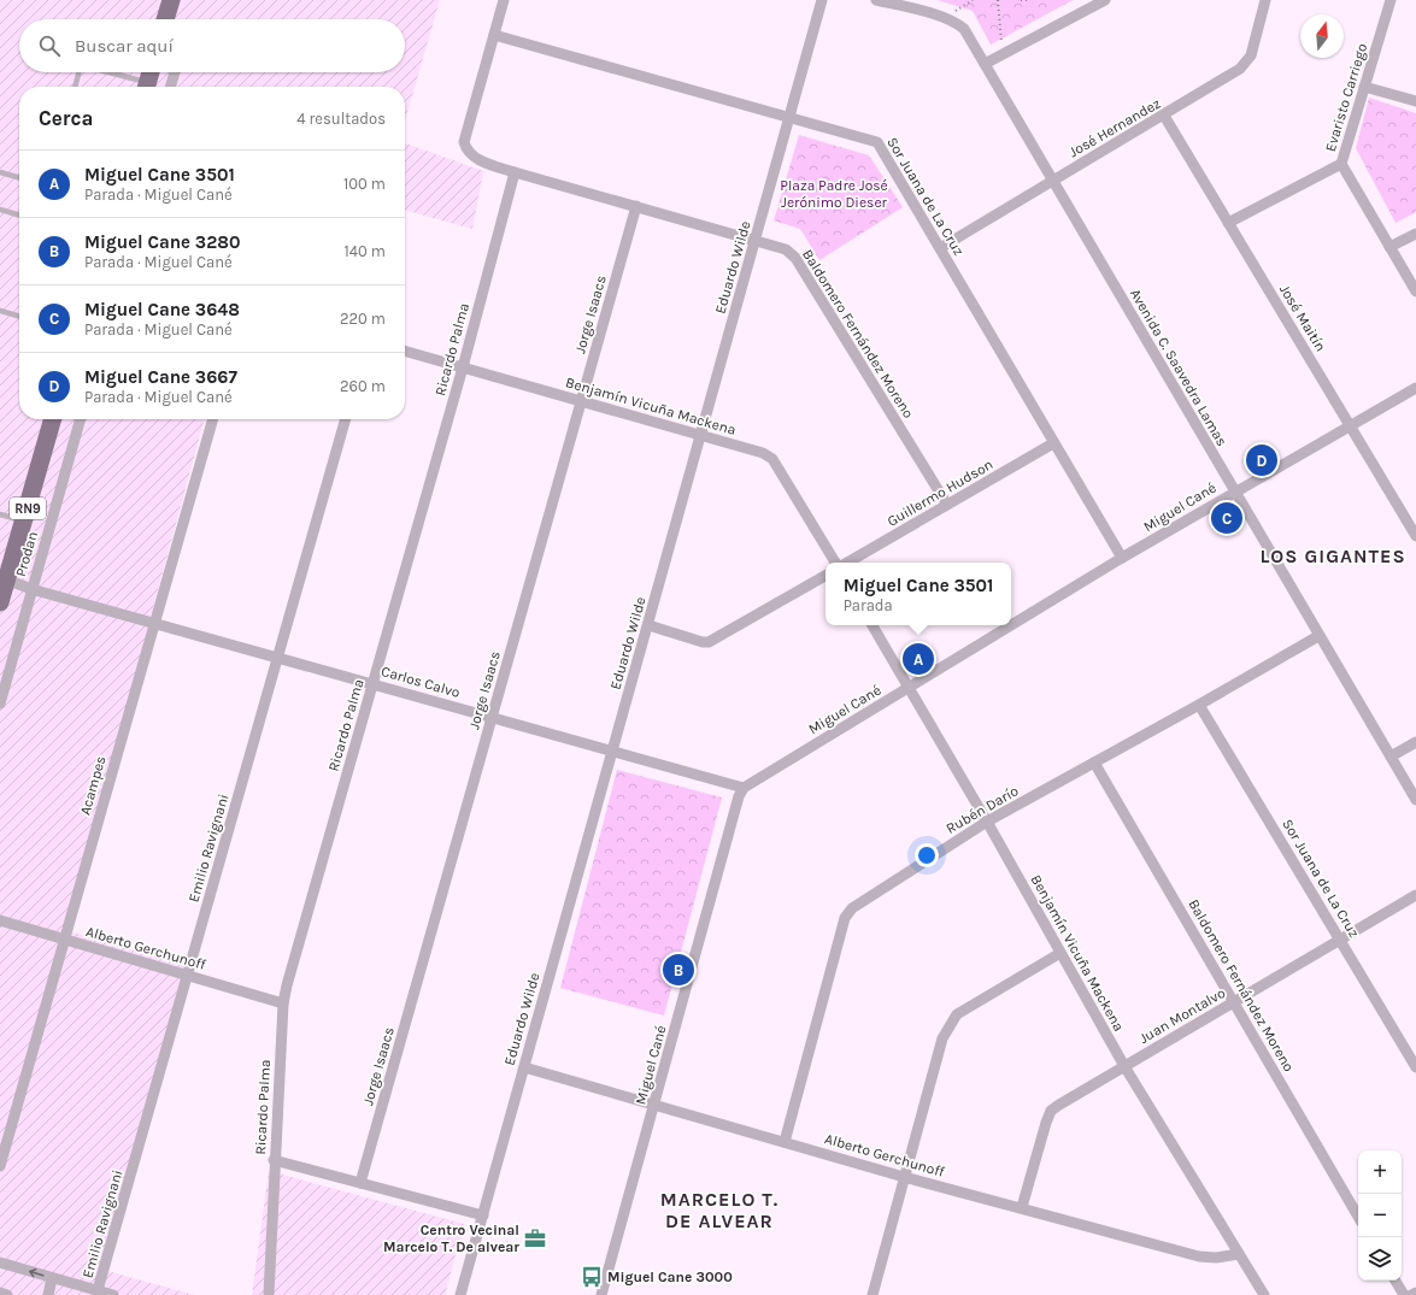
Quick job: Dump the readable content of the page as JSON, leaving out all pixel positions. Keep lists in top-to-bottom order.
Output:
{
  "streets": {
    "main road": ["RN9"],
    "street": [
      "Evaristo Carriego",
      "José Hernandez",
      "Sor Juana de La Cruz",
      "Eduardo Wilde",
      "Jorge Isaacs",
      "José Maitín",
      "Baldomero Fernández Moreno",
      "Ricardo Palma",
      "Avenida C. Saavedra Lamas",
      "Benjamín Vicuña Mackena",
      "Guillermo Hudson",
      "Miguel Cané",
      "Prodan",
      "Carlos Calvo",
      "Acampes",
      "Rubén Darío",
      "Emilio Ravignani",
      "Alberto Gerchunoff",
      "Juan Montalvo"
    ]
  },
  "crossings": [
    ["Evaristo Carriego", "José Maitín"],
    ["José Hernandez", "Sor Juana de La Cruz"],
    ["José Hernandez", "José Maitín"],
    ["José Hernandez", "Avenida C. Saavedra Lamas"],
    ["Sor Juana de La Cruz", "Eduardo Wilde"],
    ["Sor Juana de La Cruz", "Baldomero Fernández Moreno"],
    ["Sor Juana de La Cruz", "Guillermo Hudson"],
    ["Sor Juana de La Cruz", "Miguel Cané"],
    ["Sor Juana de La Cruz", "Rubén Darío"],
    ["Sor Juana de La Cruz", "Juan Montalvo"],
    ["Eduardo Wilde", "Baldomero Fernández Moreno"],
    ["Eduardo Wilde", "Benjamín Vicuña Mackena"],
    ["Eduardo Wilde", "Carlos Calvo"],
    ["Eduardo Wilde", "Alberto Gerchunoff"],
    ["Jorge Isaacs", "Baldomero Fernández Moreno"],
    ["Jorge Isaacs", "Benjamín Vicuña Mackena"],
    ["Jorge Isaacs", "Carlos Calvo"],
    ["José Maitín", "Miguel Cané"],
    ["Baldomero Fernández Moreno", "Ricardo Palma"],
    ["Baldomero Fernández Moreno", "Guillermo Hudson"],
    ["Baldomero Fernández Moreno", "Rubén Darío"],
    ["Baldomero Fernández Moreno", "Juan Montalvo"],
    ["Ricardo Palma", "Benjamín Vicuña Mackena"],
    ["Ricardo Palma", "Carlos Calvo"],
    ["Ricardo Palma", "Alberto Gerchunoff"],
    ["Avenida C. Saavedra Lamas", "Miguel Cané"],
    ["Avenida C. Saavedra Lamas", "Rubén Darío"],
    ["Benjamín Vicuña Mackena", "Miguel Cané"],
    ["Benjamín Vicuña Mackena", "Rubén Darío"],
    ["Benjamín Vicuña Mackena", "Alberto Gerchunoff"],
    ["Benjamín Vicuña Mackena", "Juan Montalvo"],
    ["Miguel Cané", "Carlos Calvo"],
    ["Miguel Cané", "Alberto Gerchunoff"],
    ["RN9", "Carlos Calvo"],
    ["Prodan", "Carlos Calvo"],
    ["Carlos Calvo", "Acampes"],
    ["Carlos Calvo", "Emilio Ravignani"],
    ["Acampes", "Alberto Gerchunoff"],
    ["Rubén Darío", "Alberto Gerchunoff"],
    ["Emilio Ravignani", "Alberto Gerchunoff"],
    ["Alberto Gerchunoff", "Juan Montalvo"]
  ],
  "districts": ["LOS GIGANTES", "MARCELO T. DE ALVEAR"],
  "parks": ["Plaza Padre José Jerónimo Dieser"],
  "places": {
    "office": ["Centro Vecinal Marcelo T. De alvear"],
    "bus stop": ["Miguel Cane 3000"]
  },
  "north": "top",
  "page": {
    "search": "Buscar aquí",
    "heading": ["Cerca", "4 resultados"],
    "list": [
      {
        "mark": "A",
        "name": "Miguel Cane 3501",
        "note": "Parada · Miguel Cané",
        "value": "100 m"
      },
      {
        "mark": "B",
        "name": "Miguel Cane 3280",
        "note": "Parada · Miguel Cané",
        "value": "140 m"
      },
      {
        "mark": "C",
        "name": "Miguel Cane 3648",
        "note": "Parada · Miguel Cané",
        "value": "220 m"
      },
      {
        "mark": "D",
        "name": "Miguel Cane 3667",
        "note": "Parada · Miguel Cané",
        "value": "260 m"
      }
    ],
    "pins": [
      "D",
      "C",
      "A",
      "B"
    ],
    "popup": ["Miguel Cane 3501", "Parada"],
    "map_buttons": ["+", "−"]
  }
}
